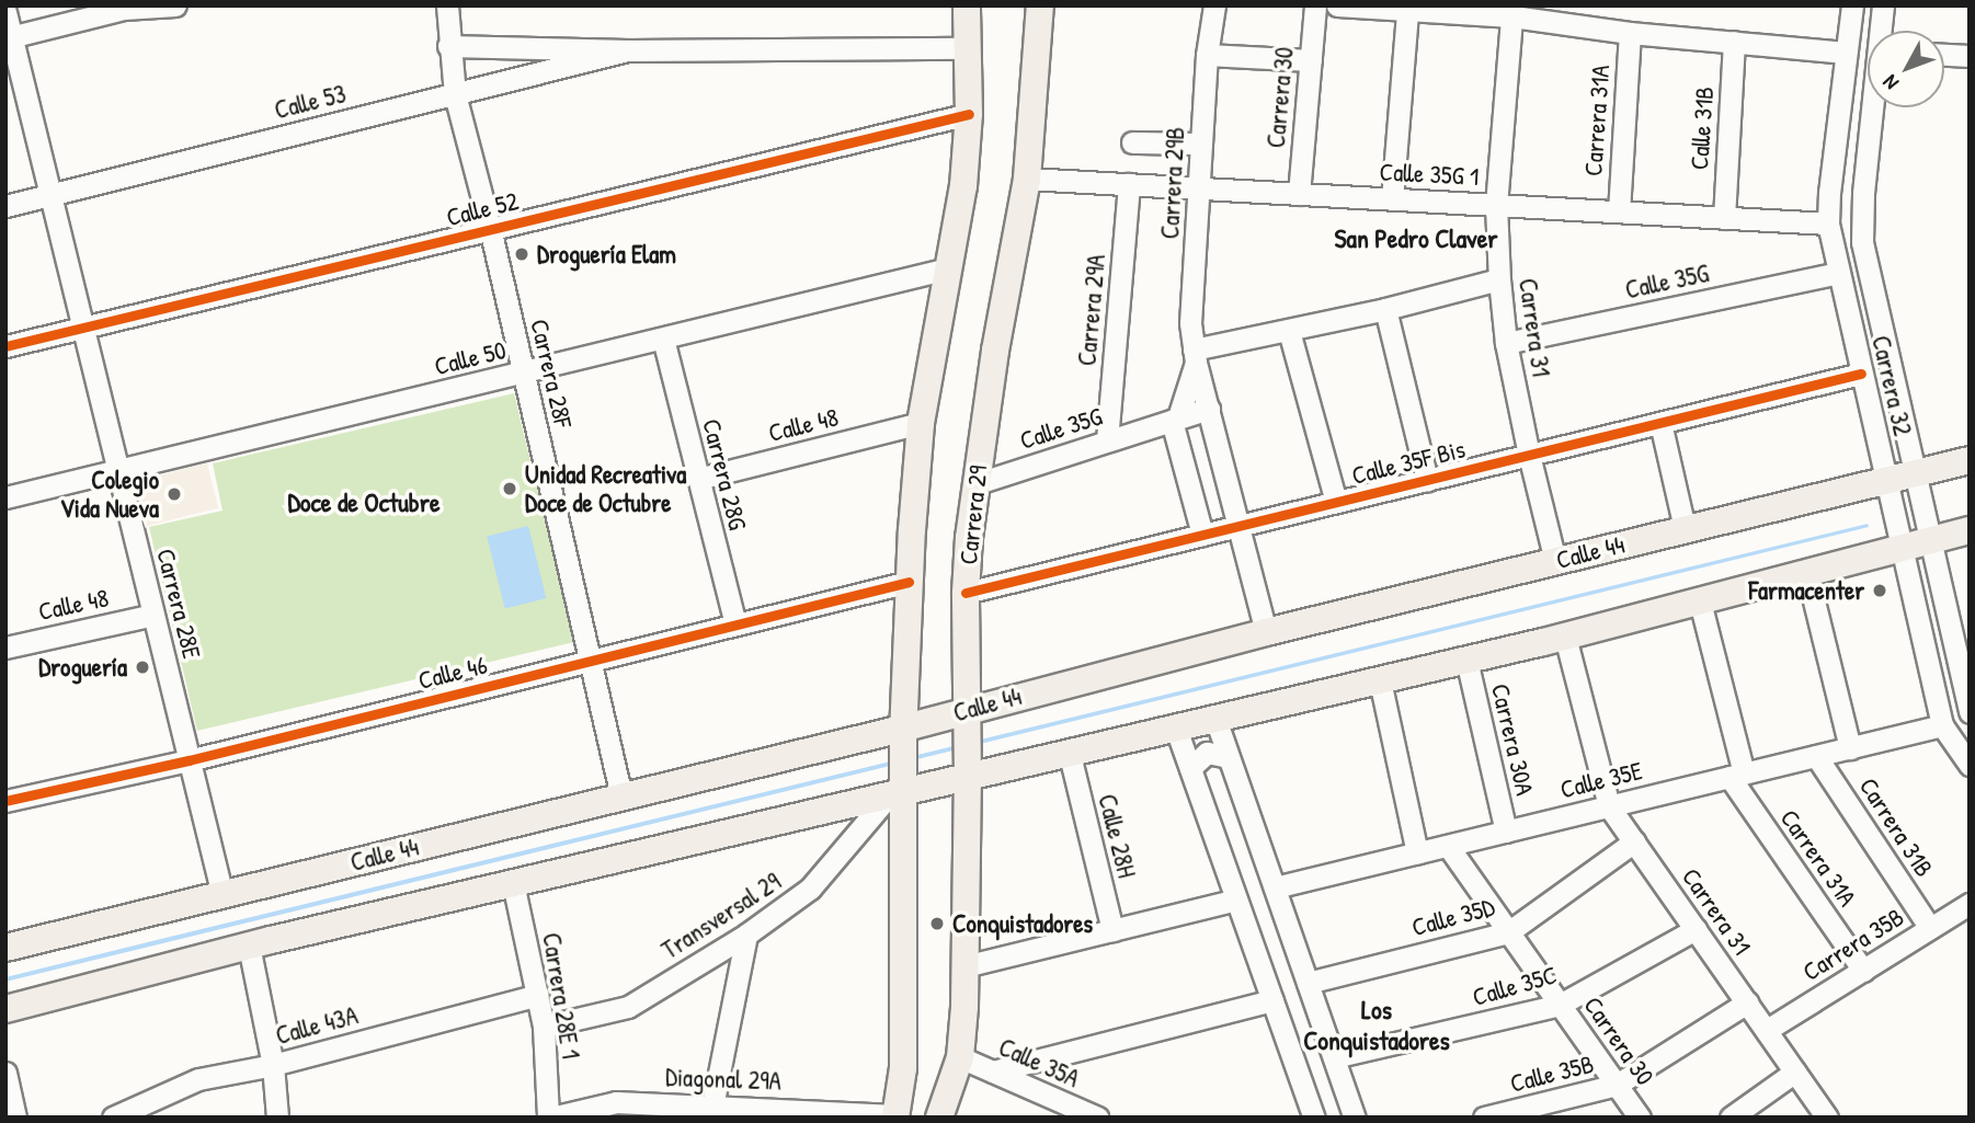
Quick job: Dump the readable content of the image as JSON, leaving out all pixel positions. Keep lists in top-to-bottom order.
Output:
{
  "streets": {
    "main road": ["Carrera 29", "Calle 44"],
    "street": [
      "Carrera 30",
      "Calle 53",
      "Carrera 31A",
      "Calle 31B",
      "Calle 35G 1",
      "Carrera 29B",
      "Calle 52",
      "Calle 35G",
      "Carrera 29A",
      "Carrera 31",
      "Calle 50",
      "Carrera 28F",
      "Carrera 32",
      "Calle 48",
      "Calle 35F Bis",
      "Carrera 28G",
      "Carrera 28E",
      "Calle 46",
      "Carrera 30A",
      "Calle 35E",
      "Carrera 31B",
      "Calle 28H",
      "Transversal 29",
      "Calle 35D",
      "Carrera 35B",
      "Calle 35C",
      "Carrera 28E 1",
      "Calle 43A",
      "Calle 35A",
      "Calle 35B",
      "Diagonal 29A"
    ]
  },
  "crossings": [
    ["Carrera 30", "Calle 35G 1"],
    ["Carrera 30", "Calle 35E"],
    ["Carrera 30", "Calle 35D"],
    ["Carrera 30", "Calle 35C"],
    ["Carrera 30", "Calle 35B"],
    ["Calle 53", "Carrera 28F"],
    ["Calle 53", "Carrera 28E"],
    ["Carrera 31A", "Calle 35G 1"],
    ["Carrera 31A", "Calle 35E"],
    ["Carrera 31A", "Carrera 35B"],
    ["Calle 31B", "Calle 35G 1"],
    ["Calle 35G 1", "Carrera 29B"],
    ["Calle 35G 1", "Carrera 29A"],
    ["Calle 35G 1", "Carrera 31"],
    ["Calle 35G 1", "Carrera 32"],
    ["Calle 35G 1", "Carrera 29"],
    ["Carrera 29B", "Calle 35G"],
    ["Carrera 29B", "Calle 35F Bis"],
    ["Carrera 29B", "Calle 44"],
    ["Calle 52", "Carrera 28F"],
    ["Calle 52", "Carrera 28E"],
    ["Calle 35G", "Carrera 29A"],
    ["Calle 35G", "Carrera 31"],
    ["Calle 35G", "Carrera 32"],
    ["Calle 35G", "Carrera 29"],
    ["Carrera 31", "Calle 35F Bis"],
    ["Carrera 31", "Calle 44"],
    ["Carrera 31", "Calle 35E"],
    ["Carrera 31", "Calle 35D"],
    ["Carrera 31", "Carrera 35B"],
    ["Carrera 31", "Calle 35C"],
    ["Carrera 31", "Calle 35B"],
    ["Calle 50", "Carrera 28F"],
    ["Calle 50", "Carrera 28G"],
    ["Calle 50", "Carrera 28E"],
    ["Carrera 28F", "Calle 44"],
    ["Carrera 28F", "Calle 46"],
    ["Carrera 32", "Calle 35F Bis"],
    ["Carrera 32", "Calle 44"],
    ["Carrera 32", "Calle 35E"],
    ["Calle 48", "Carrera 28G"],
    ["Calle 48", "Carrera 28E"],
    ["Calle 35F Bis", "Carrera 29"],
    ["Carrera 28G", "Calle 46"],
    ["Carrera 29", "Calle 44"],
    ["Carrera 29", "Calle 35A"],
    ["Calle 44", "Carrera 28E"],
    ["Carrera 28E", "Calle 46"],
    ["Carrera 30A", "Calle 35E"],
    ["Calle 35E", "Carrera 31B"],
    ["Carrera 31B", "Carrera 35B"],
    ["Transversal 29", "Carrera 28E 1"],
    ["Carrera 28E 1", "Calle 43A"],
    ["Carrera 28E 1", "Diagonal 29A"]
  ],
  "districts": ["San Pedro Claver", "Doce de Octubre", "Los Conquistadores"],
  "places": [
    "Droguería Elam",
    "Unidad Recreativa Doce de Octubre",
    "Colegio Vida Nueva",
    "Farmacenter",
    "Droguería",
    "Conquistadores"
  ],
  "north": "bottom left"
}
